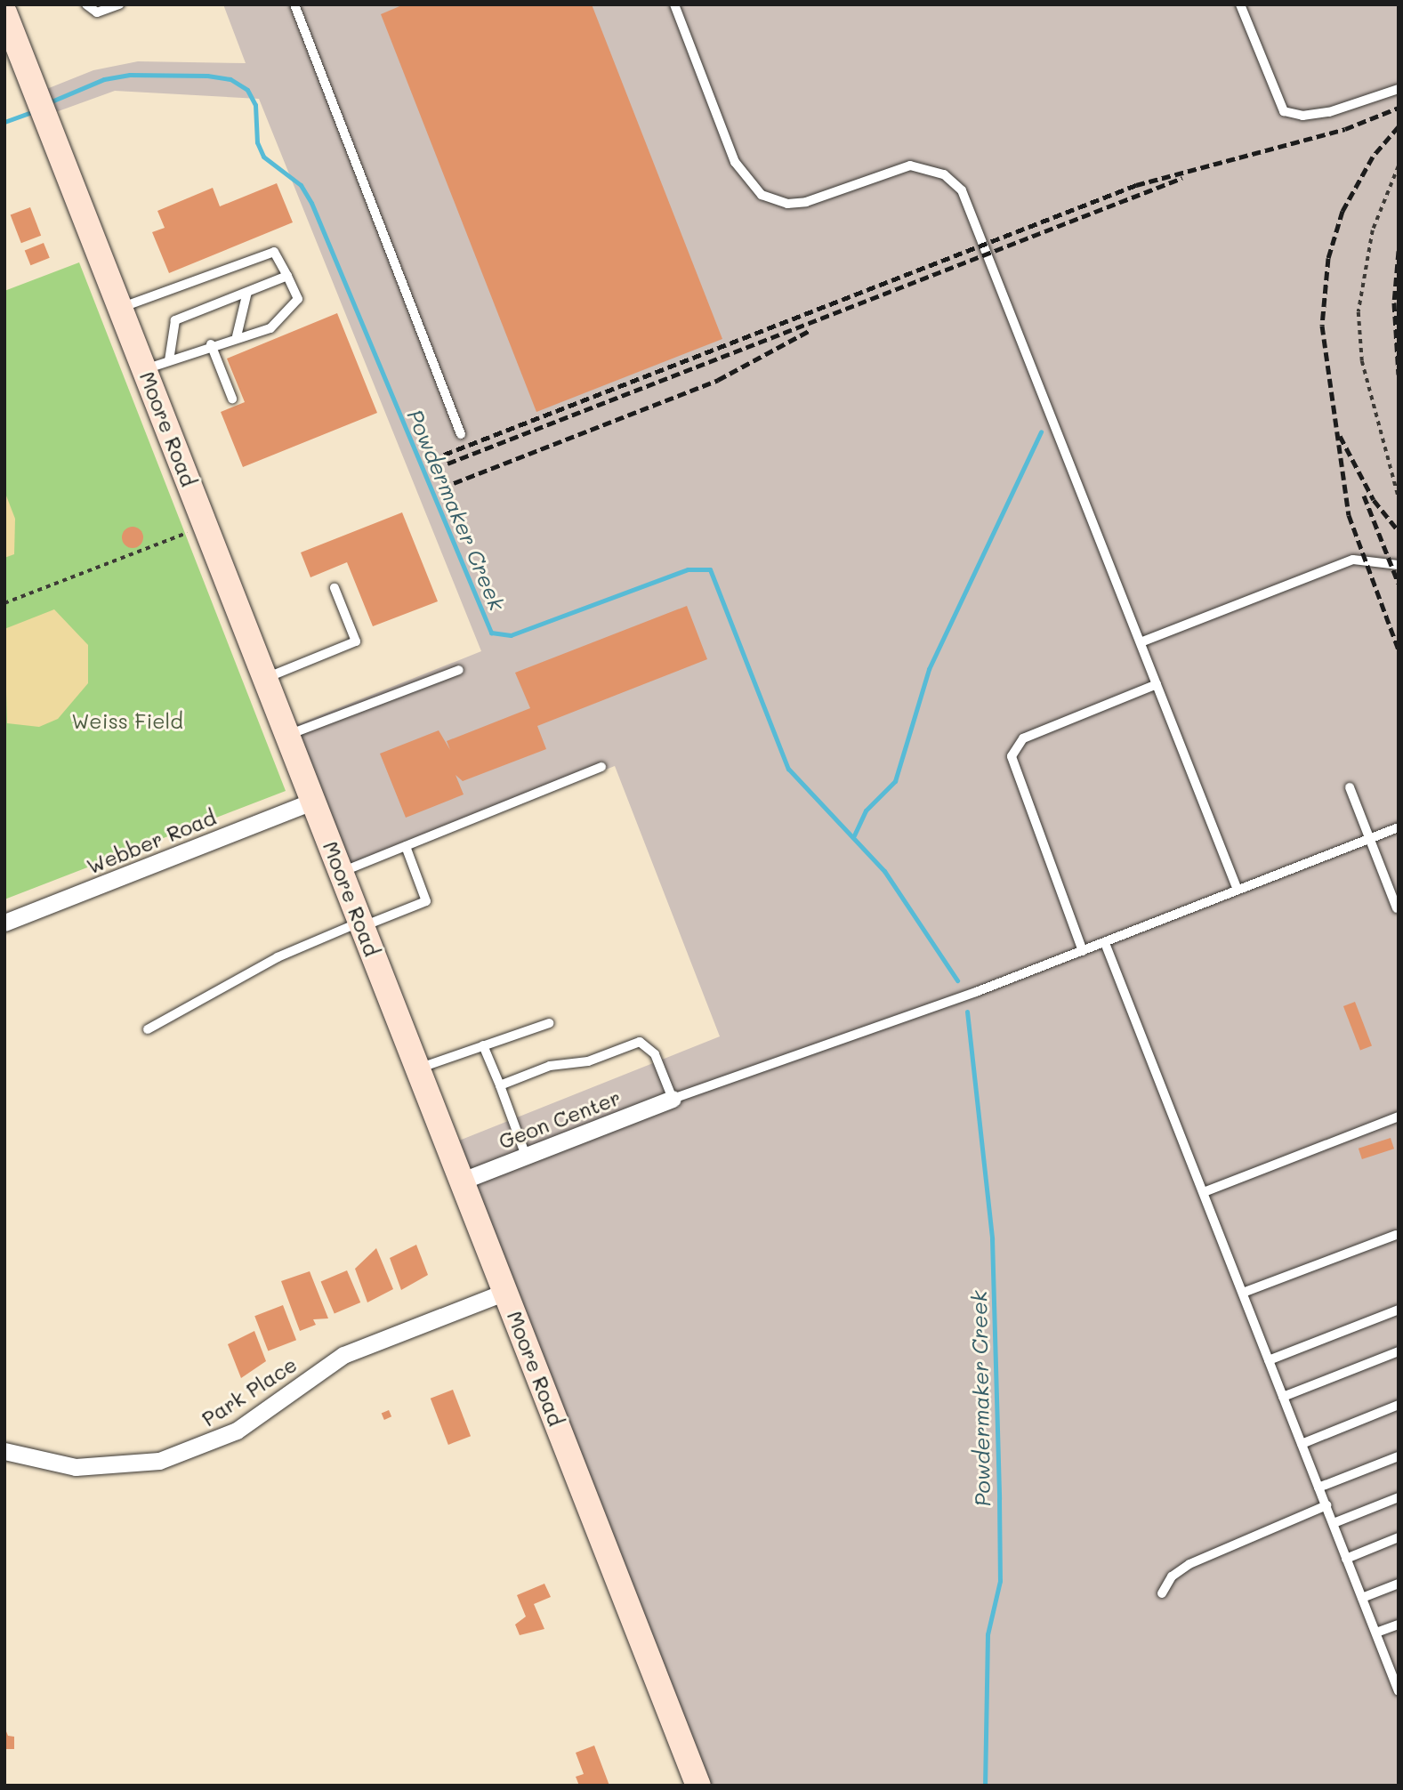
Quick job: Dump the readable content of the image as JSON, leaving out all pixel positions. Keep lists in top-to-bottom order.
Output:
{
  "streets": {
    "street": [
      "Moore Road",
      "Webber Road",
      "Geon Center",
      "Park Place"
    ]
  },
  "crossings": [
    ["Moore Road", "Webber Road"],
    ["Moore Road", "Geon Center"],
    ["Moore Road", "Park Place"]
  ],
  "water": ["Powdermaker Creek"],
  "parks": ["Weiss Field"]
}
